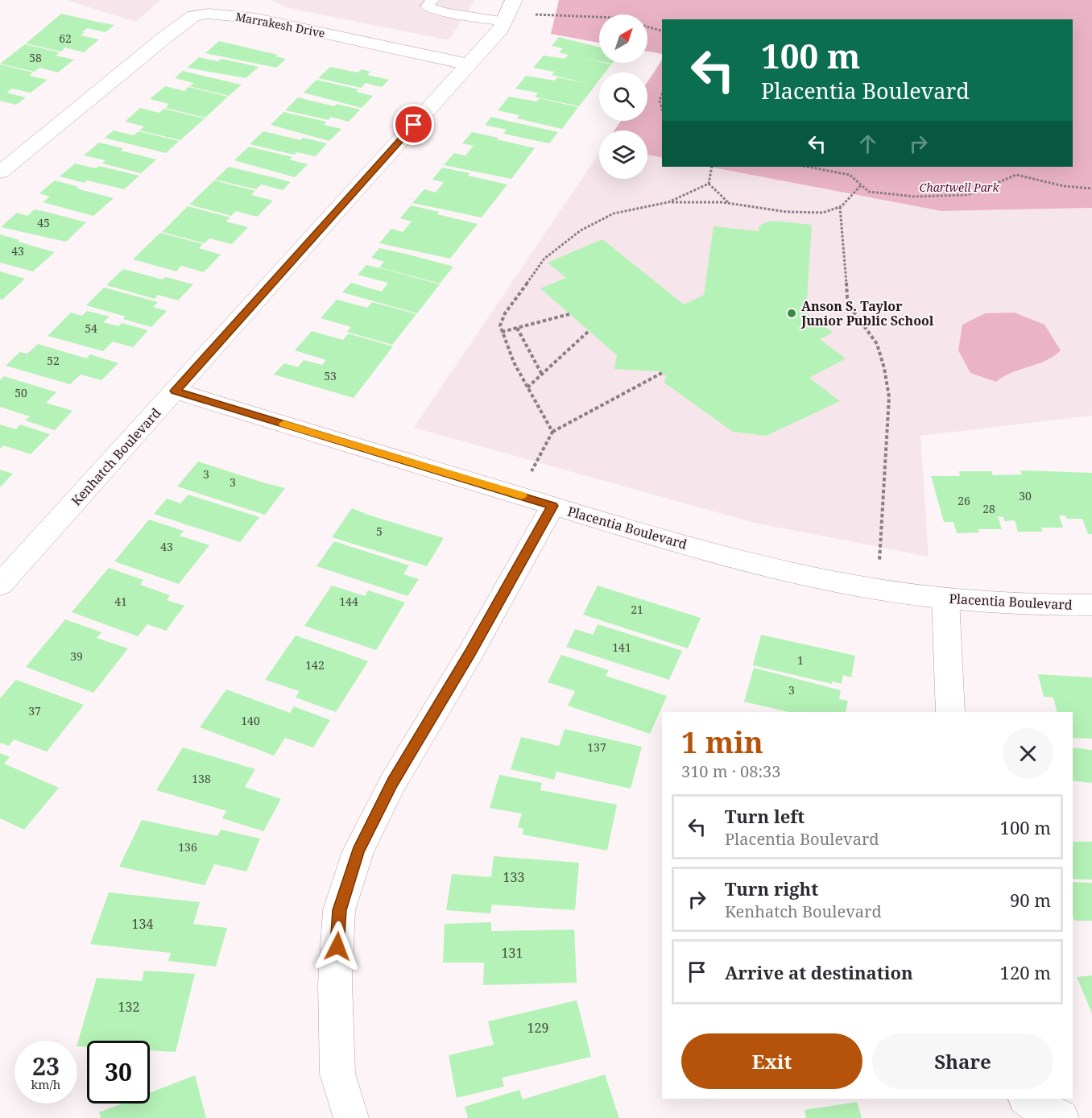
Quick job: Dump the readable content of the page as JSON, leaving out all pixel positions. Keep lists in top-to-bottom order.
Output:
{
  "streets": {
    "street": ["Marrakesh Drive", "Kenhatch Boulevard", "Placentia Boulevard"]
  },
  "crossings": [
    ["Marrakesh Drive", "Kenhatch Boulevard"],
    ["Kenhatch Boulevard", "Placentia Boulevard"]
  ],
  "parks": ["Chartwell Park"],
  "places": ["Anson S. Taylor Junior Public School"],
  "house_numbers": [
    "62",
    "58",
    "45",
    "43",
    "54",
    "52",
    "53",
    "50",
    "3",
    "3",
    "30",
    "26",
    "28",
    "5",
    "43",
    "41",
    "144",
    "21",
    "141",
    "39",
    "1",
    "142",
    "3",
    "37",
    "140",
    "137",
    "138",
    "136",
    "133",
    "134",
    "131",
    "132",
    "129"
  ],
  "north": "top right",
  "page": {
    "turn": ["100 m", "Placentia Boulevard"],
    "heading": ["1 min", "310 m · 08:33"],
    "list": [
      {
        "name": "Turn left",
        "note": "Placentia Boulevard",
        "value": "100 m"
      },
      {
        "name": "Turn right",
        "note": "Kenhatch Boulevard",
        "value": "90 m"
      },
      {
        "name": "Arrive at destination",
        "value": "120 m"
      }
    ],
    "buttons": ["Exit", "Share"],
    "speed": "23 km/h",
    "limit": "30"
  }
}
